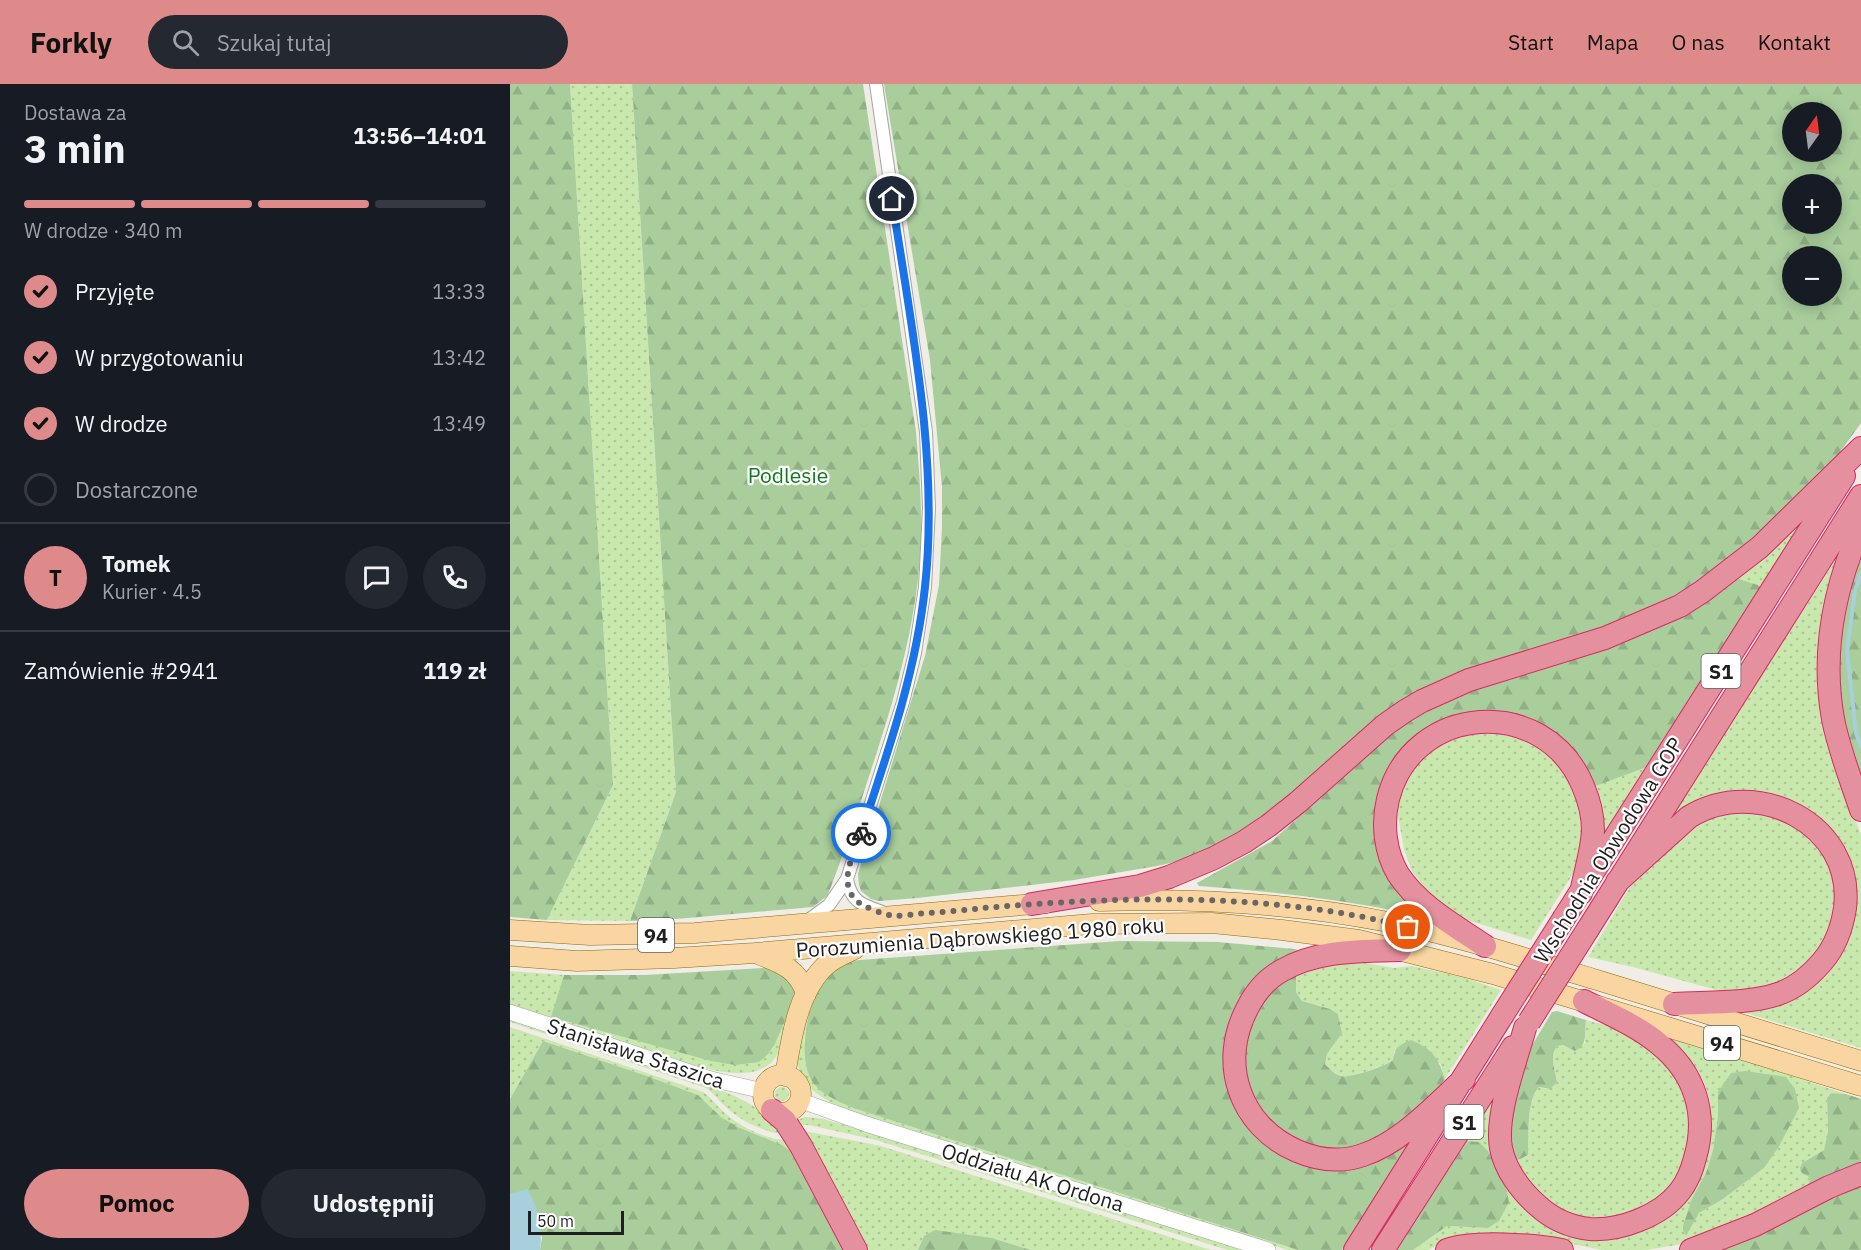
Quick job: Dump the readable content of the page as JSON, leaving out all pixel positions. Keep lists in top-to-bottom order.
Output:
{
  "streets": {
    "highway": ["S1", "Wschodnia Obwodowa GOP"],
    "main road": ["94", "Porozumienia Dąbrowskiego 1980 roku"],
    "street": ["Stanisława Staszica", "Oddziału AK Ordona"]
  },
  "crossings": [
    ["Stanisława Staszica", "Oddziału AK Ordona"]
  ],
  "parks": ["Podlesie"],
  "scale_bar": "50 m",
  "north": "top",
  "page": {
    "header": "Forkly",
    "search": "Szukaj tutaj",
    "nav": [
      "Start",
      "Mapa",
      "O nas",
      "Kontakt"
    ],
    "heading": ["3 min", "Dostawa za", "13:56–14:01"],
    "panel": [
      "Tomek",
      "Kurier · 4.5",
      "Zamówienie #2941",
      "119 zł"
    ],
    "map_buttons": ["+", "−"],
    "bar": "W drodze · 340 m",
    "list": [
      ["Przyjęte", "13:33"],
      ["W przygotowaniu", "13:42"],
      ["W drodze", "13:49"],
      "Dostarczone"
    ],
    "round": "T",
    "buttons": ["Pomoc", "Udostępnij"],
    "scale": "50 m"
  }
}
